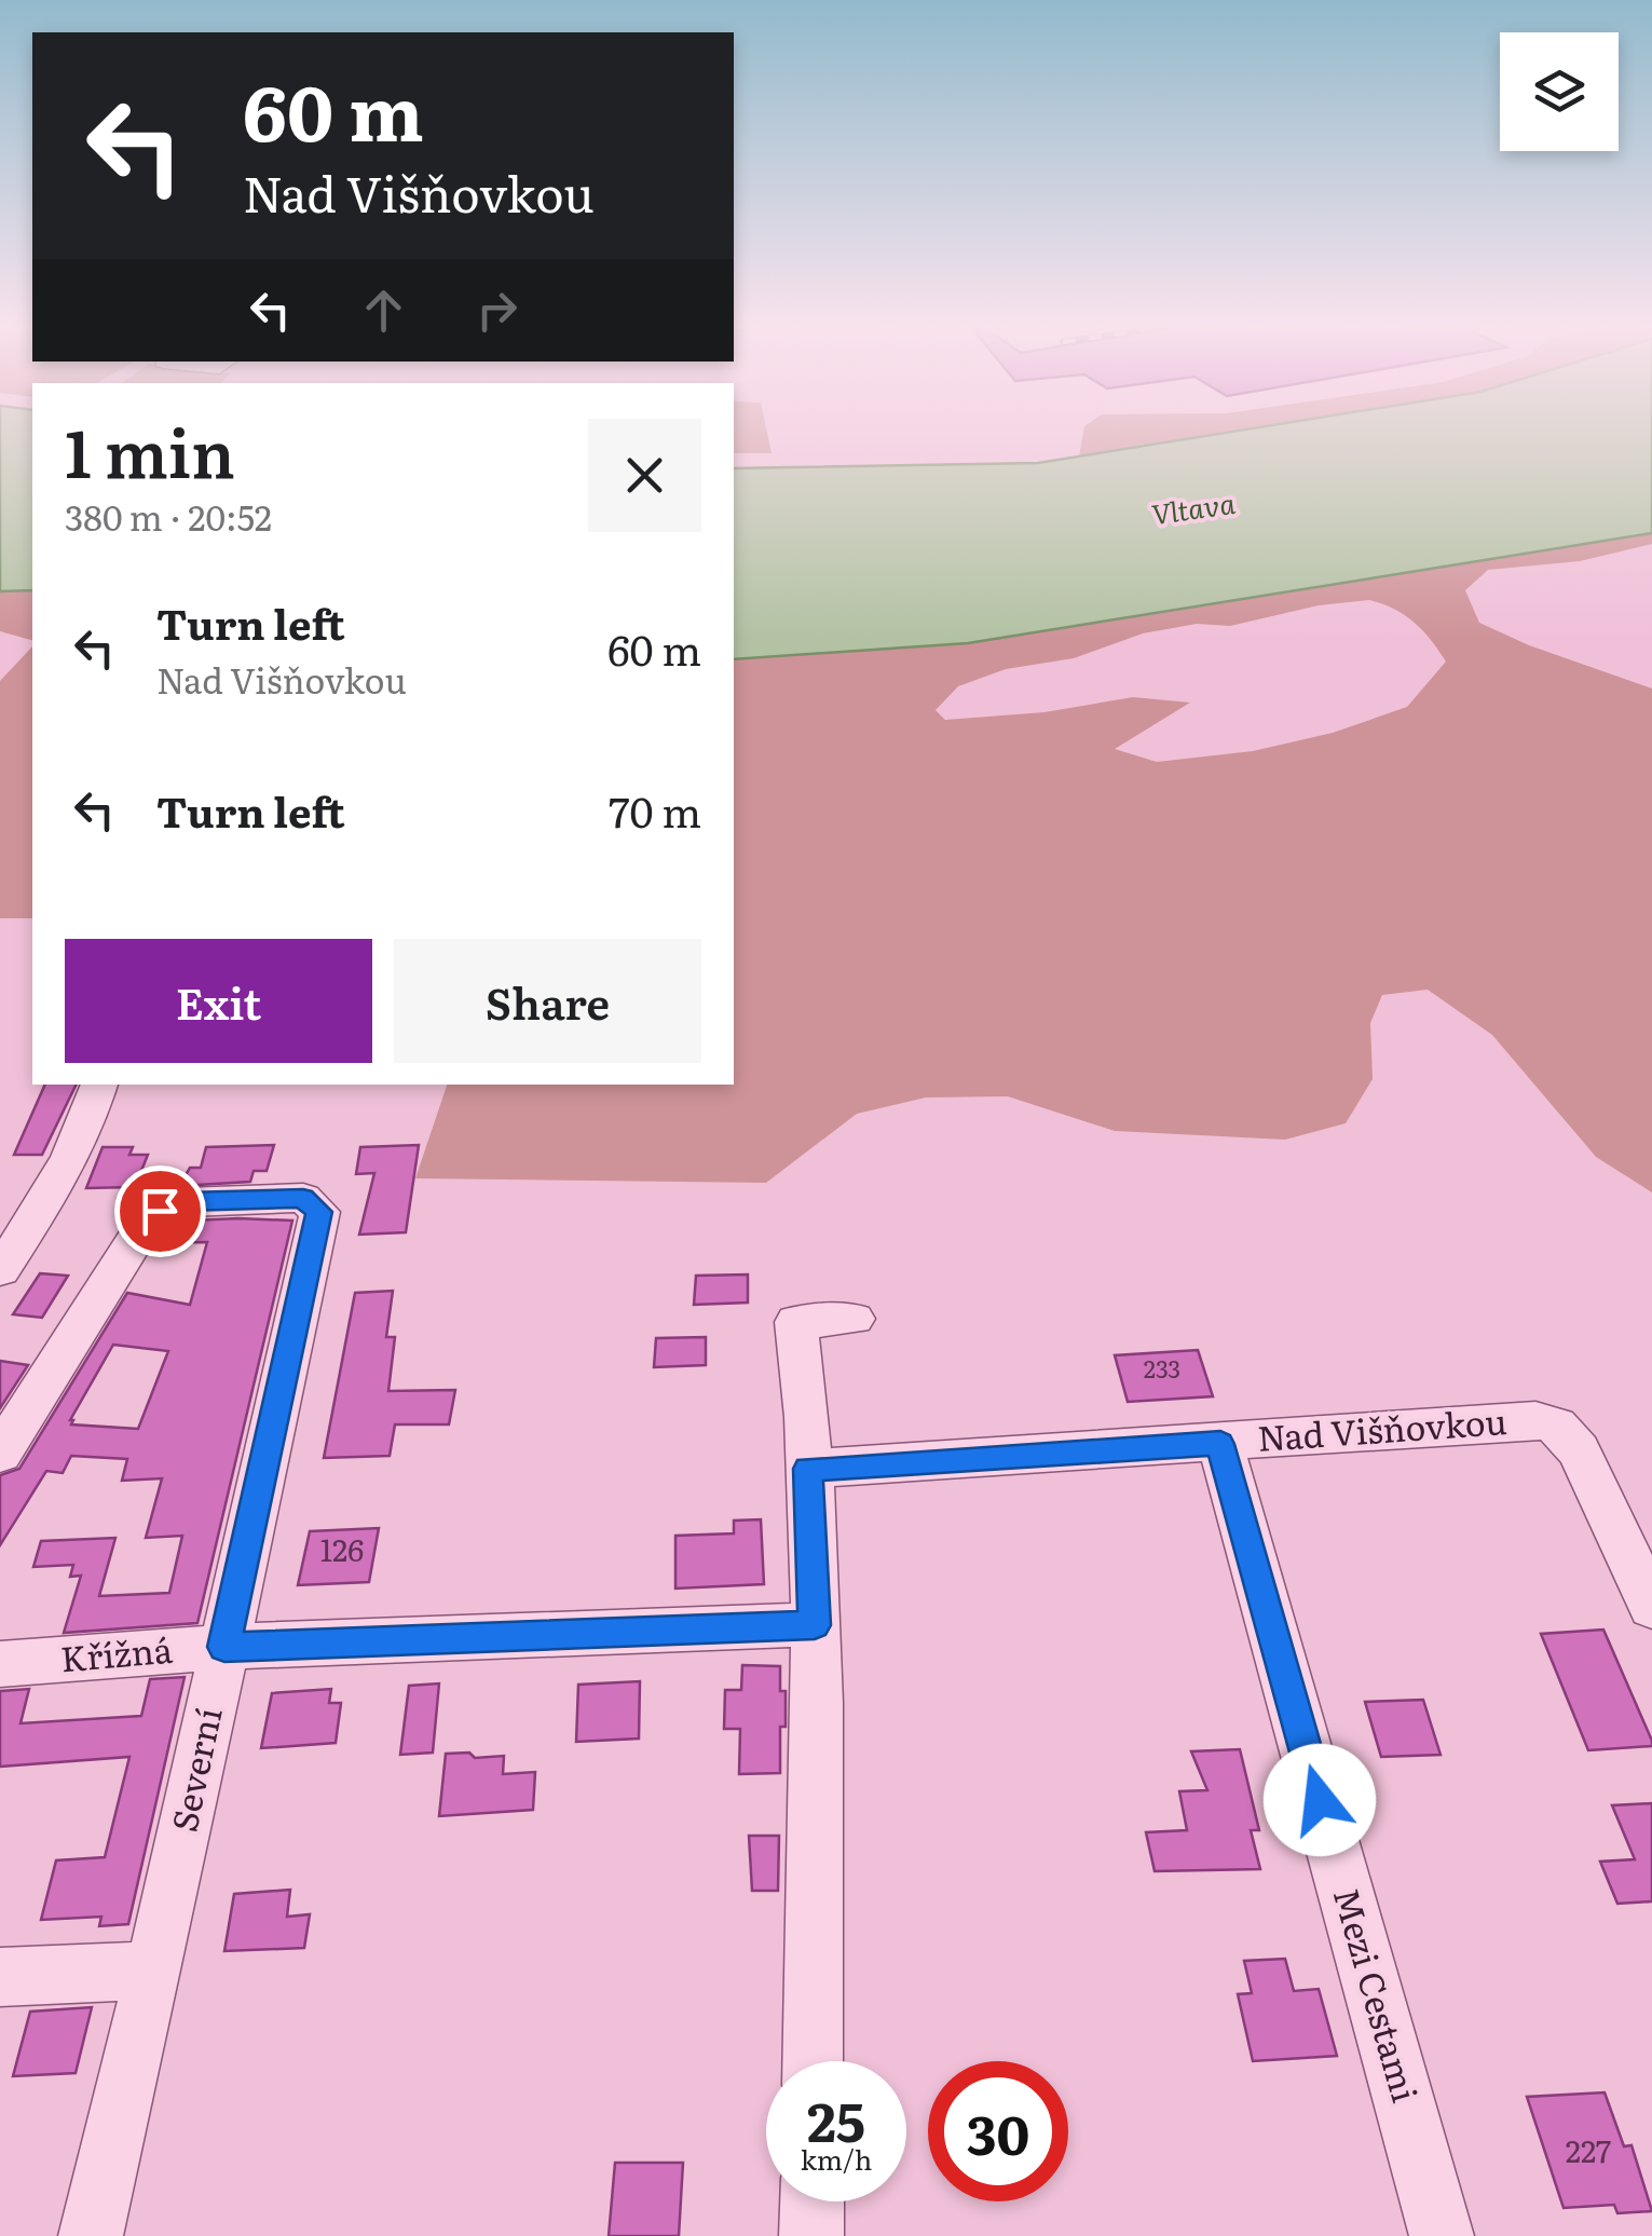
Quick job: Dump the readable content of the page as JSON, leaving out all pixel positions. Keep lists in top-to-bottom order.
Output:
{
  "streets": {
    "street": [
      "Nad Višňovkou",
      "Křížná",
      "Severní",
      "Mezi Cestami"
    ]
  },
  "crossings": [
    ["Nad Višňovkou", "Mezi Cestami"],
    ["Křížná", "Severní"]
  ],
  "water": ["Vltava"],
  "house_numbers": ["233", "126", "227"],
  "page": {
    "turn": ["60 m", "Nad Višňovkou"],
    "heading": ["1 min", "380 m · 20:52"],
    "list": [
      {
        "name": "Turn left",
        "note": "Nad Višňovkou",
        "value": "60 m"
      },
      {
        "name": "Turn left",
        "value": "70 m"
      }
    ],
    "buttons": ["Exit", "Share"],
    "speed": "25 km/h",
    "limit": "30"
  }
}
